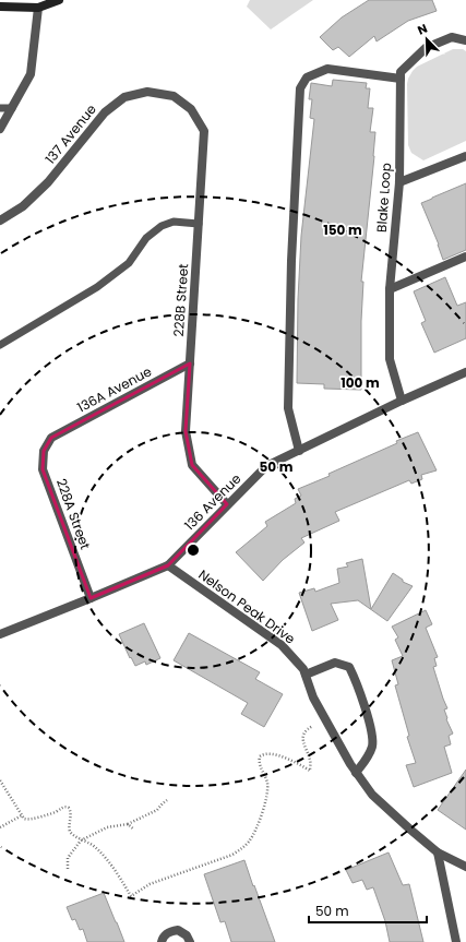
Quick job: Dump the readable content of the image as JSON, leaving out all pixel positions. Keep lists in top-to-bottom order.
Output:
{
  "streets": {
    "street": [
      "137 Avenue",
      "Blake Loop",
      "228B Street",
      "136A Avenue",
      "136 Avenue",
      "228A Street",
      "Nelson Peak Drive"
    ]
  },
  "crossings": [
    ["137 Avenue", "228B Street"],
    ["Blake Loop", "136 Avenue"],
    ["228B Street", "136A Avenue"],
    ["228B Street", "136 Avenue"],
    ["136A Avenue", "228A Street"],
    ["136 Avenue", "228A Street"],
    ["136 Avenue", "Nelson Peak Drive"]
  ],
  "scale_bar": "50 m",
  "north": "top left",
  "rings": ["150 m", "100 m", "50 m"]
}
